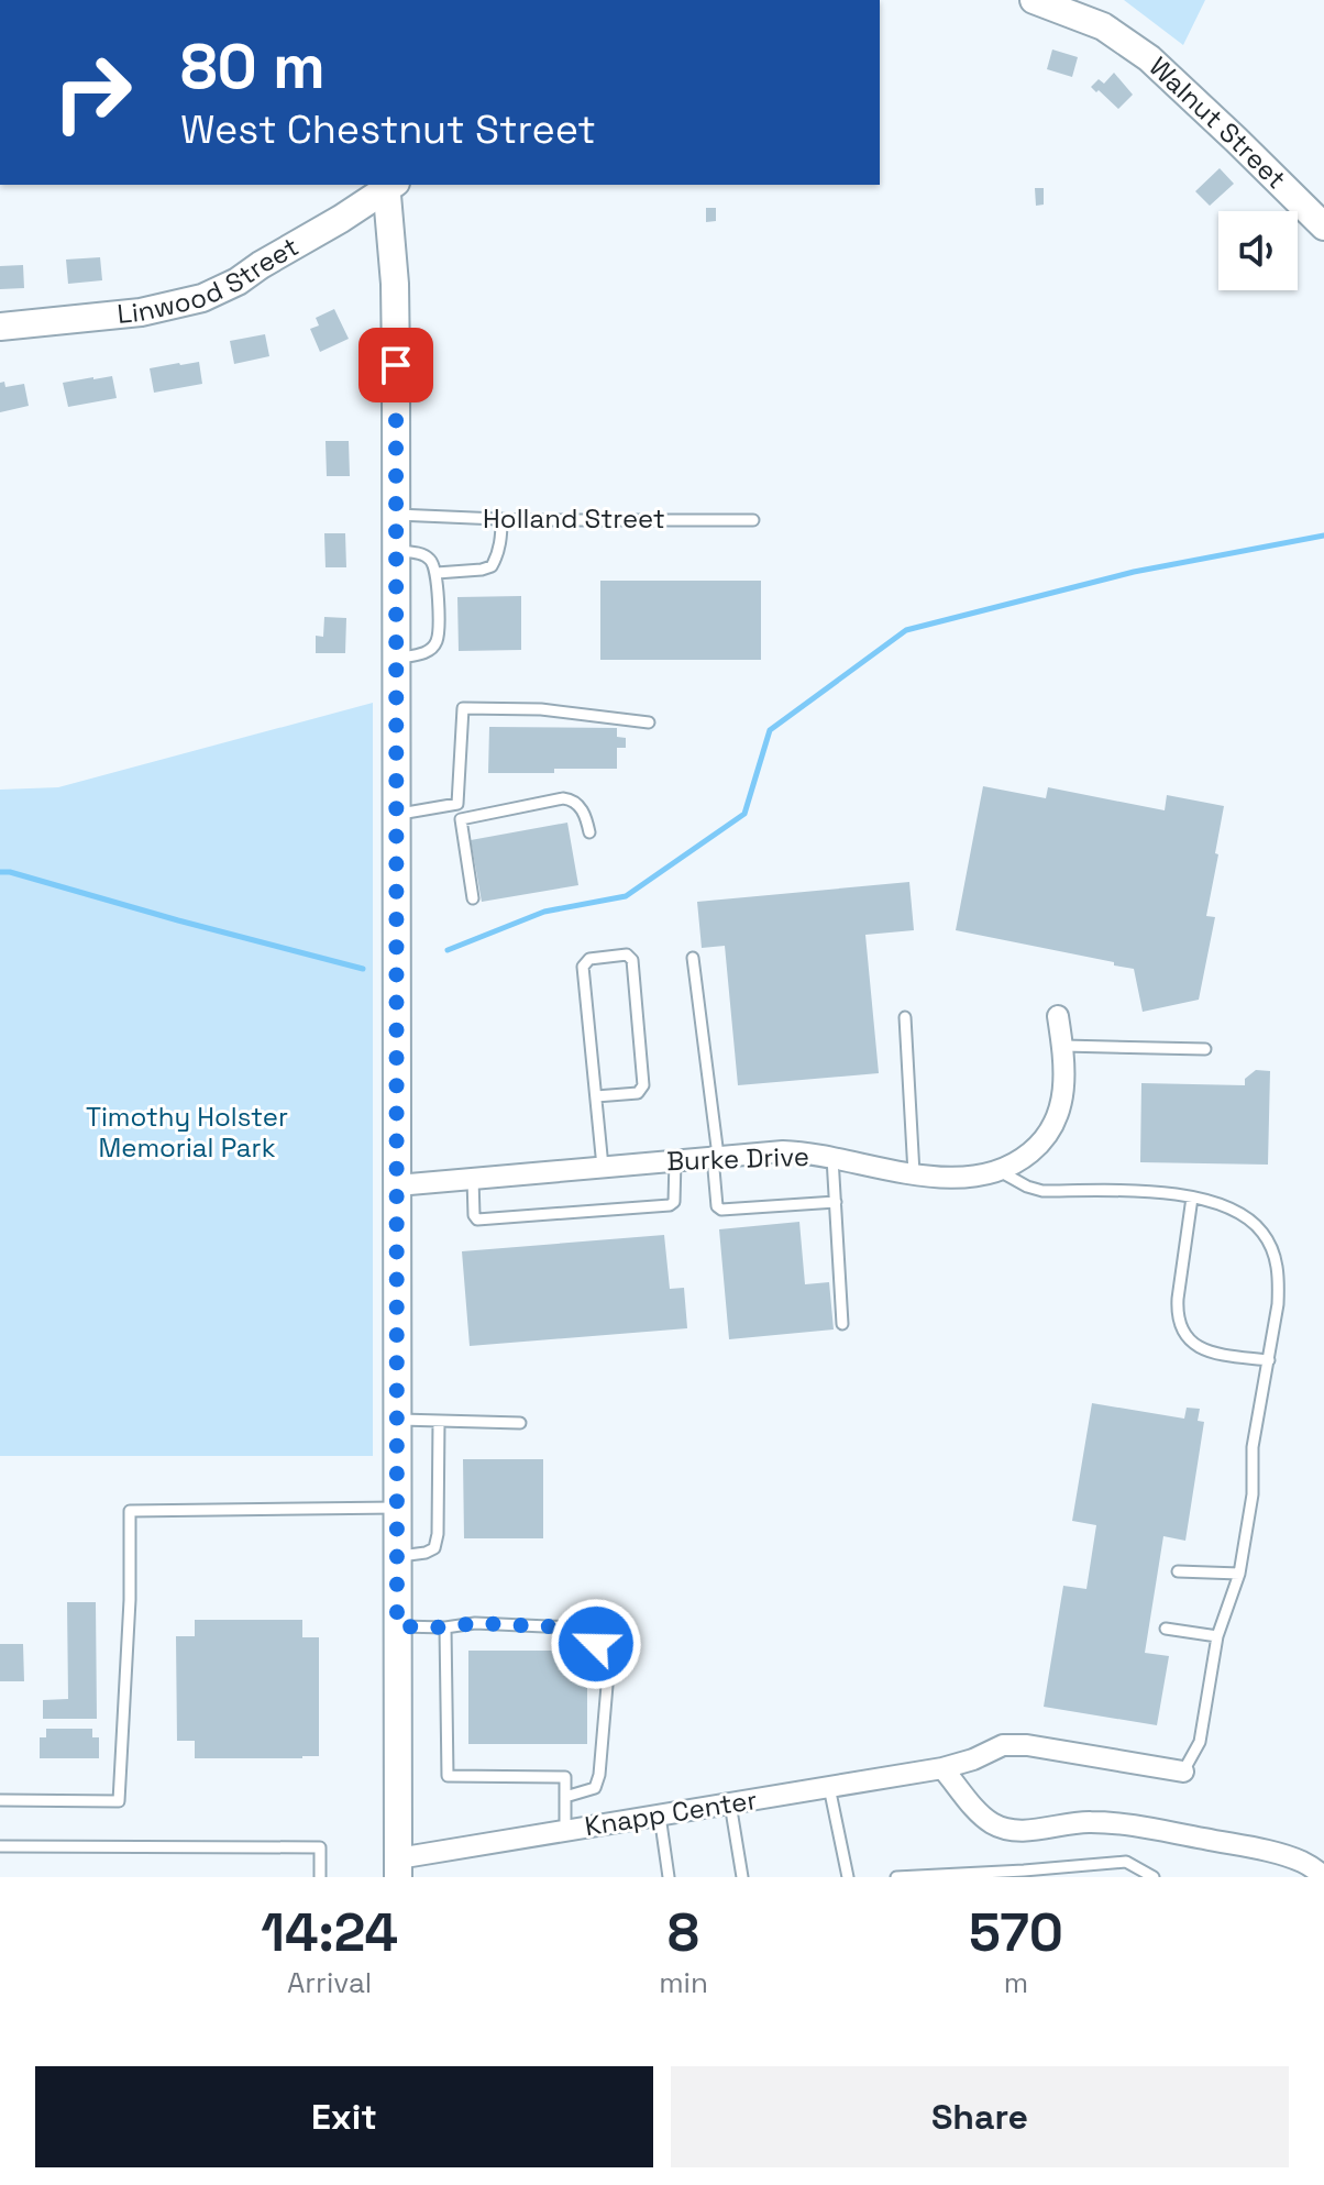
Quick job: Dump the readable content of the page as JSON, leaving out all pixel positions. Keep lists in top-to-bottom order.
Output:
{
  "streets": {
    "main road": ["Walnut Street", "Linwood Street"],
    "street": ["Burke Drive", "Knapp Center"],
    "lane": ["Holland Street"]
  },
  "parks": ["Timothy Holster Memorial Park"],
  "page": {
    "turn": ["80 m", "West Chestnut Street"],
    "eta": [
      "14:24",
      "Arrival",
      "8",
      "min",
      "570",
      "m"
    ],
    "buttons": ["Exit", "Share"]
  }
}
